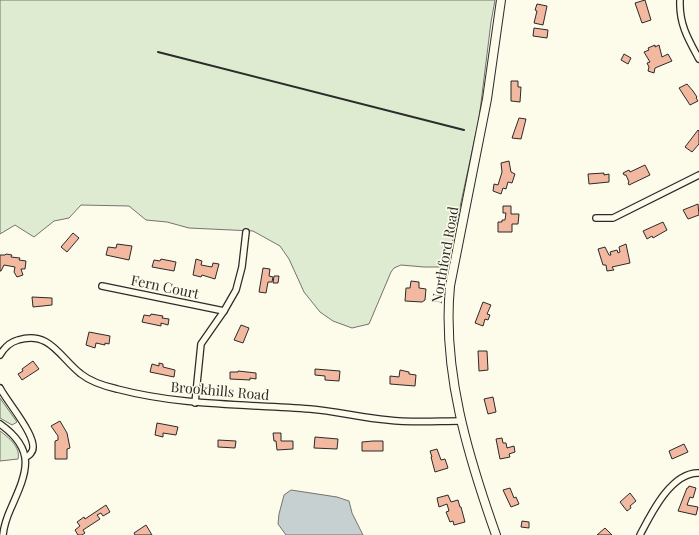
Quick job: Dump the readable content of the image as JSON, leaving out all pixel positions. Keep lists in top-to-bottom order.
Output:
{
  "streets": {
    "street": ["Northford Road", "Fern Court", "Brookhills Road"]
  },
  "crossings": [
    ["Northford Road", "Brookhills Road"]
  ]
}
